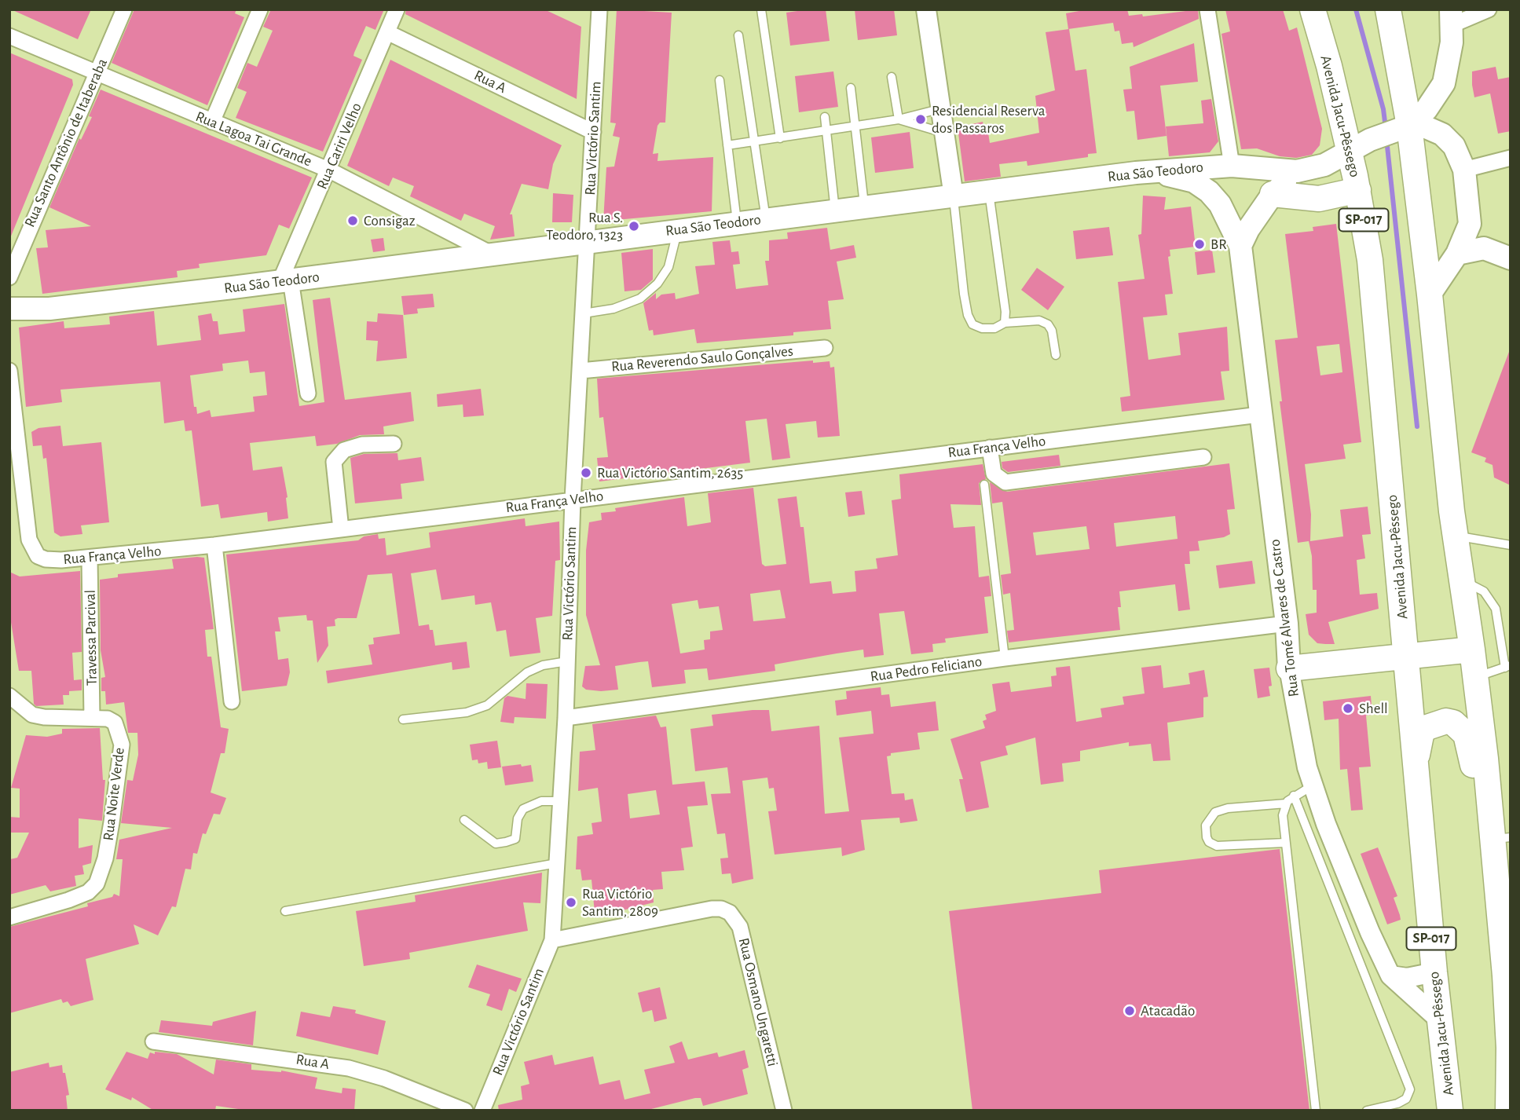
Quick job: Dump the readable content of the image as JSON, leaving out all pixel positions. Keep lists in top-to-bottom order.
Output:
{
  "streets": {
    "highway": ["Avenida Jacu-Pêssego", "SP-017"],
    "main road": ["Rua São Teodoro", "Rua Tomé Alvares de Castro"],
    "street": [
      "Rua A",
      "Rua Victório Santim",
      "Rua Lagoa Tai Grande",
      "Rua Santo Antônio de Itaberaba",
      "Rua Cariri Velho",
      "Rua Reverendo Saulo Gonçalves",
      "Rua França Velho",
      "Travessa Parcival",
      "Rua Pedro Feliciano",
      "Rua Noite Verde",
      "Rua Osmano Ungaretti"
    ]
  },
  "crossings": [
    ["Rua A", "Rua Victório Santim"],
    ["Rua A", "Rua Cariri Velho"],
    ["Avenida Jacu-Pêssego", "Rua São Teodoro"],
    ["Avenida Jacu-Pêssego", "Rua Tomé Alvares de Castro"],
    ["Rua Victório Santim", "Rua São Teodoro"],
    ["Rua Victório Santim", "Rua Reverendo Saulo Gonçalves"],
    ["Rua Victório Santim", "Rua França Velho"],
    ["Rua Victório Santim", "Rua Pedro Feliciano"],
    ["Rua Victório Santim", "Rua Osmano Ungaretti"],
    ["Rua Lagoa Tai Grande", "Rua Santo Antônio de Itaberaba"],
    ["Rua Lagoa Tai Grande", "Rua Cariri Velho"],
    ["Rua Lagoa Tai Grande", "Rua São Teodoro"],
    ["Rua Cariri Velho", "Rua São Teodoro"],
    ["Rua São Teodoro", "Rua Tomé Alvares de Castro"],
    ["Rua França Velho", "Rua Tomé Alvares de Castro"],
    ["Rua França Velho", "Travessa Parcival"],
    ["Rua Tomé Alvares de Castro", "Rua Pedro Feliciano"],
    ["Travessa Parcival", "Rua Noite Verde"]
  ],
  "places": [
    "Residencial Reserva dos Passaros",
    "Consigaz",
    "Rua S. Teodoro, 1323",
    "BR",
    "Rua Victório Santim, 2635",
    "Shell",
    "Rua Victório Santim, 2809",
    "Atacadão"
  ]
}
